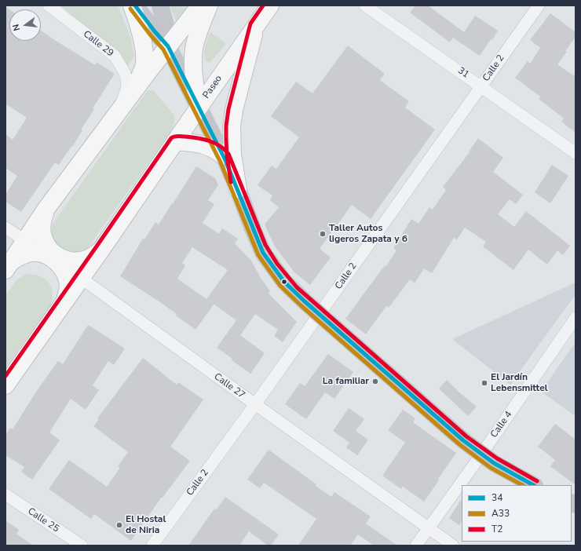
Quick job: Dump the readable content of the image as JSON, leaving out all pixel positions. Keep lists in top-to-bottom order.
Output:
{
  "streets": {
    "main road": ["Paseo"],
    "street": [
      "Calle 29",
      "Calle 2",
      "31",
      "Calle 27",
      "Calle 4",
      "Calle 25"
    ]
  },
  "crossings": [
    ["Calle 2", "31"],
    ["Calle 2", "Calle 27"],
    ["Paseo", "Calle 27"],
    ["Calle 27", "Calle 4"]
  ],
  "places": [
    "Taller Autos ligeros Zapata y 6",
    "La familiar",
    "El Jardín Lebensmittel",
    "El Hostal de Niria"
  ],
  "lines": ["transit line 34", "transit line T2", "transit line A33"],
  "legend": ["34", "A33", "T2"],
  "north": "left"
}
